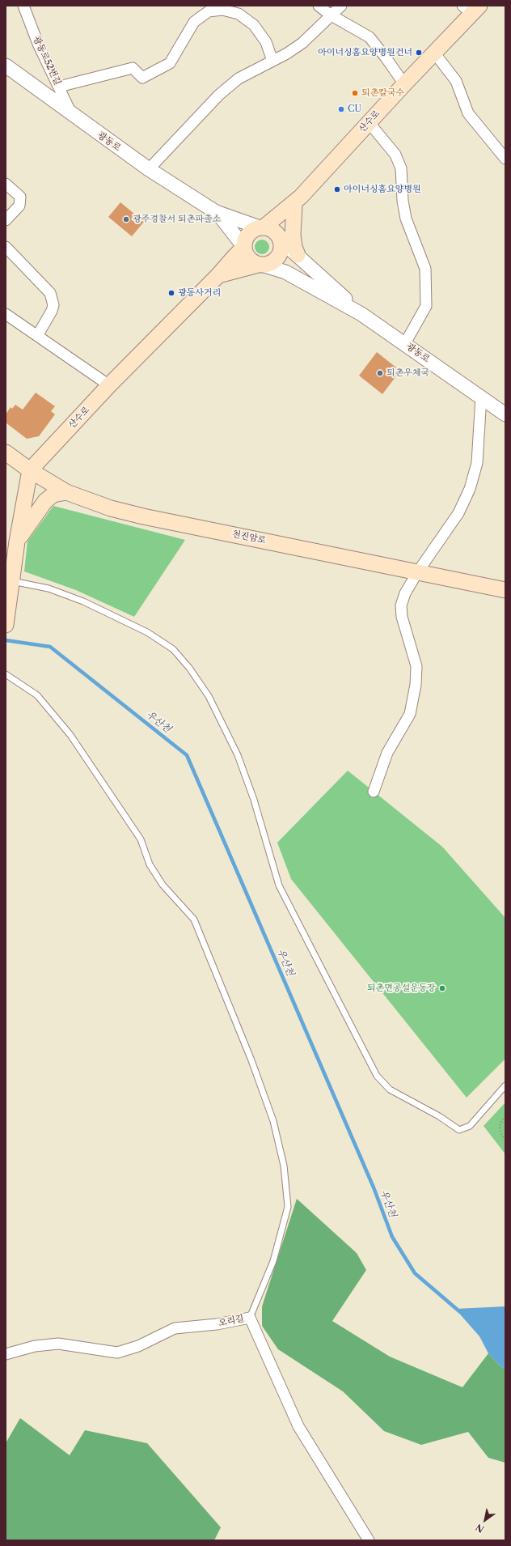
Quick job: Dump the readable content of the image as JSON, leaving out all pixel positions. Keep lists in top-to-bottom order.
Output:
{
  "streets": {
    "main road": ["산수로", "천진암로"],
    "street": ["광동로52번길", "광동로", "오리길"]
  },
  "crossings": [
    ["광동로52번길", "광동로"],
    ["산수로", "천진암로"]
  ],
  "water": ["우산천"],
  "places": [
    "아이너싱홈요양병원건너",
    "퇴촌칼국수",
    "CU",
    "아이너싱홈요양병원",
    "광주경찰서 퇴촌파출소",
    "광동사거리",
    "퇴촌우체국",
    "퇴촌면공설운동장"
  ],
  "north": "bottom left"
}
